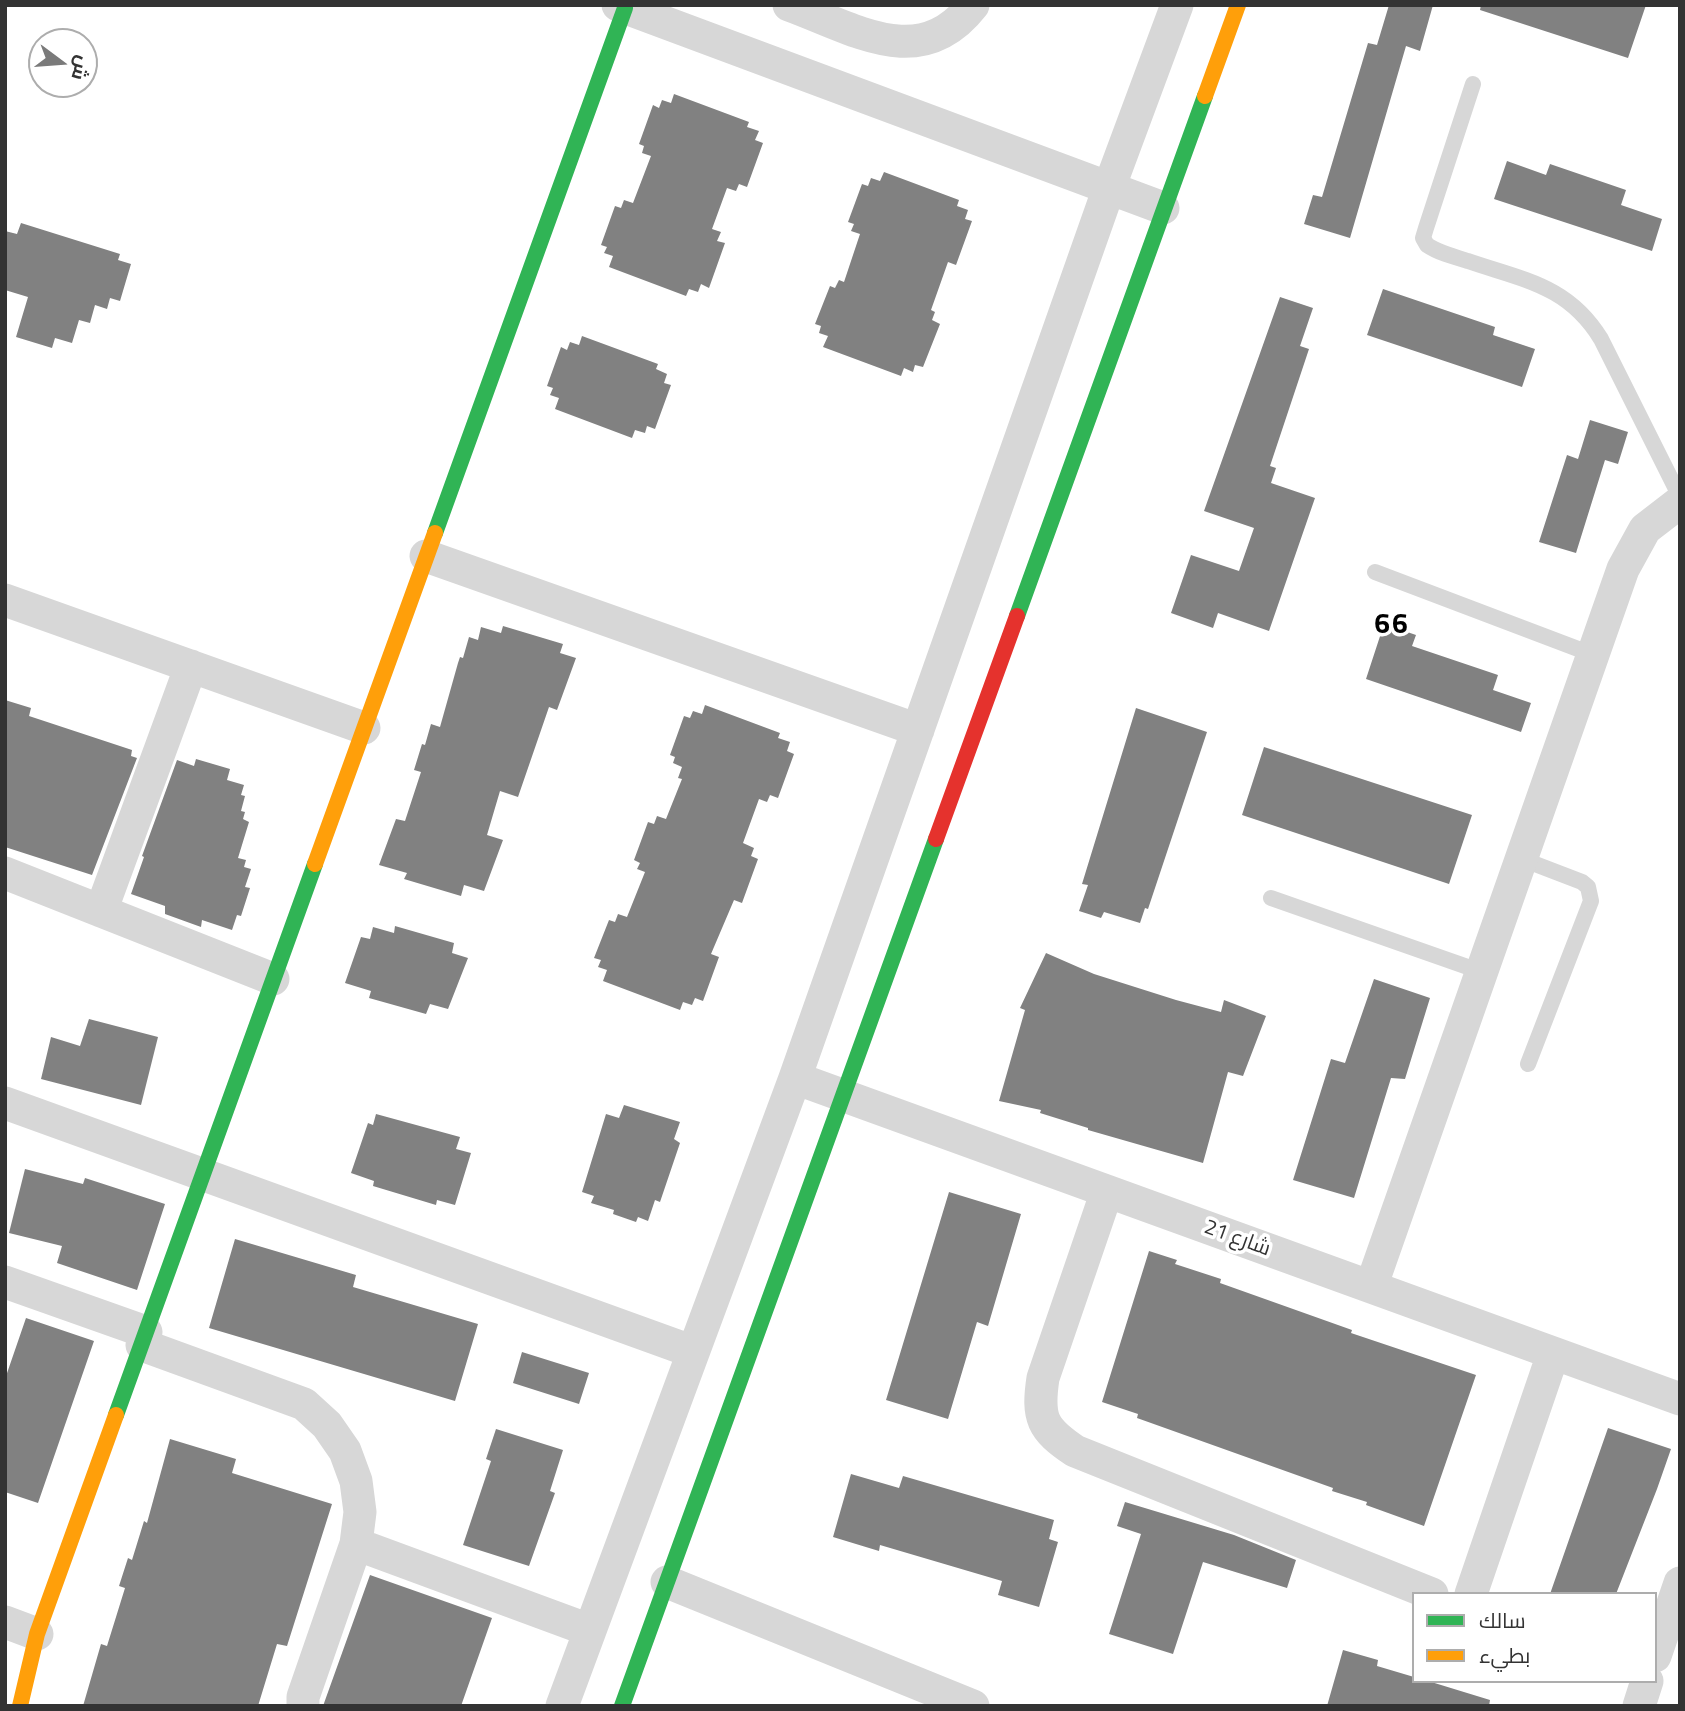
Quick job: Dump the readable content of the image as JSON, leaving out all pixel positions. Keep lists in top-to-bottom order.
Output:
{
  "streets": {
    "street": ["شارع 21"]
  },
  "districts": ["66"],
  "legend": ["سالك", "بطيء"],
  "north": "right"
}
